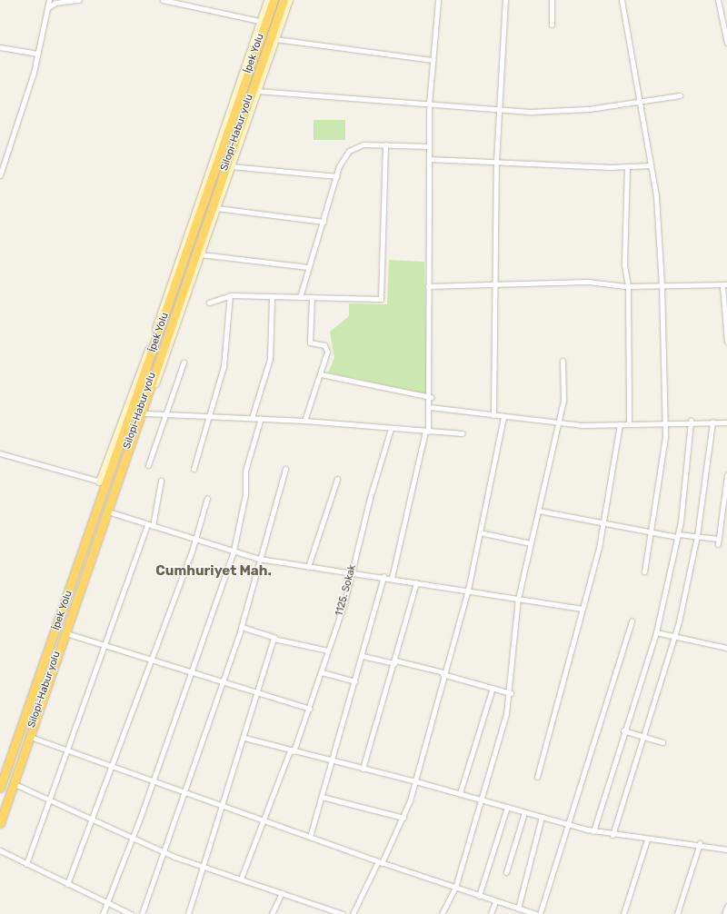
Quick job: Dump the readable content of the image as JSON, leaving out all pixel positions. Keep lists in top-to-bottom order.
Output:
{
  "streets": {
    "highway": ["İpek Yolu", "Silopi-Habur yolu"],
    "street": ["1125. Sokak"]
  },
  "districts": ["Cumhuriyet Mah."]
}
